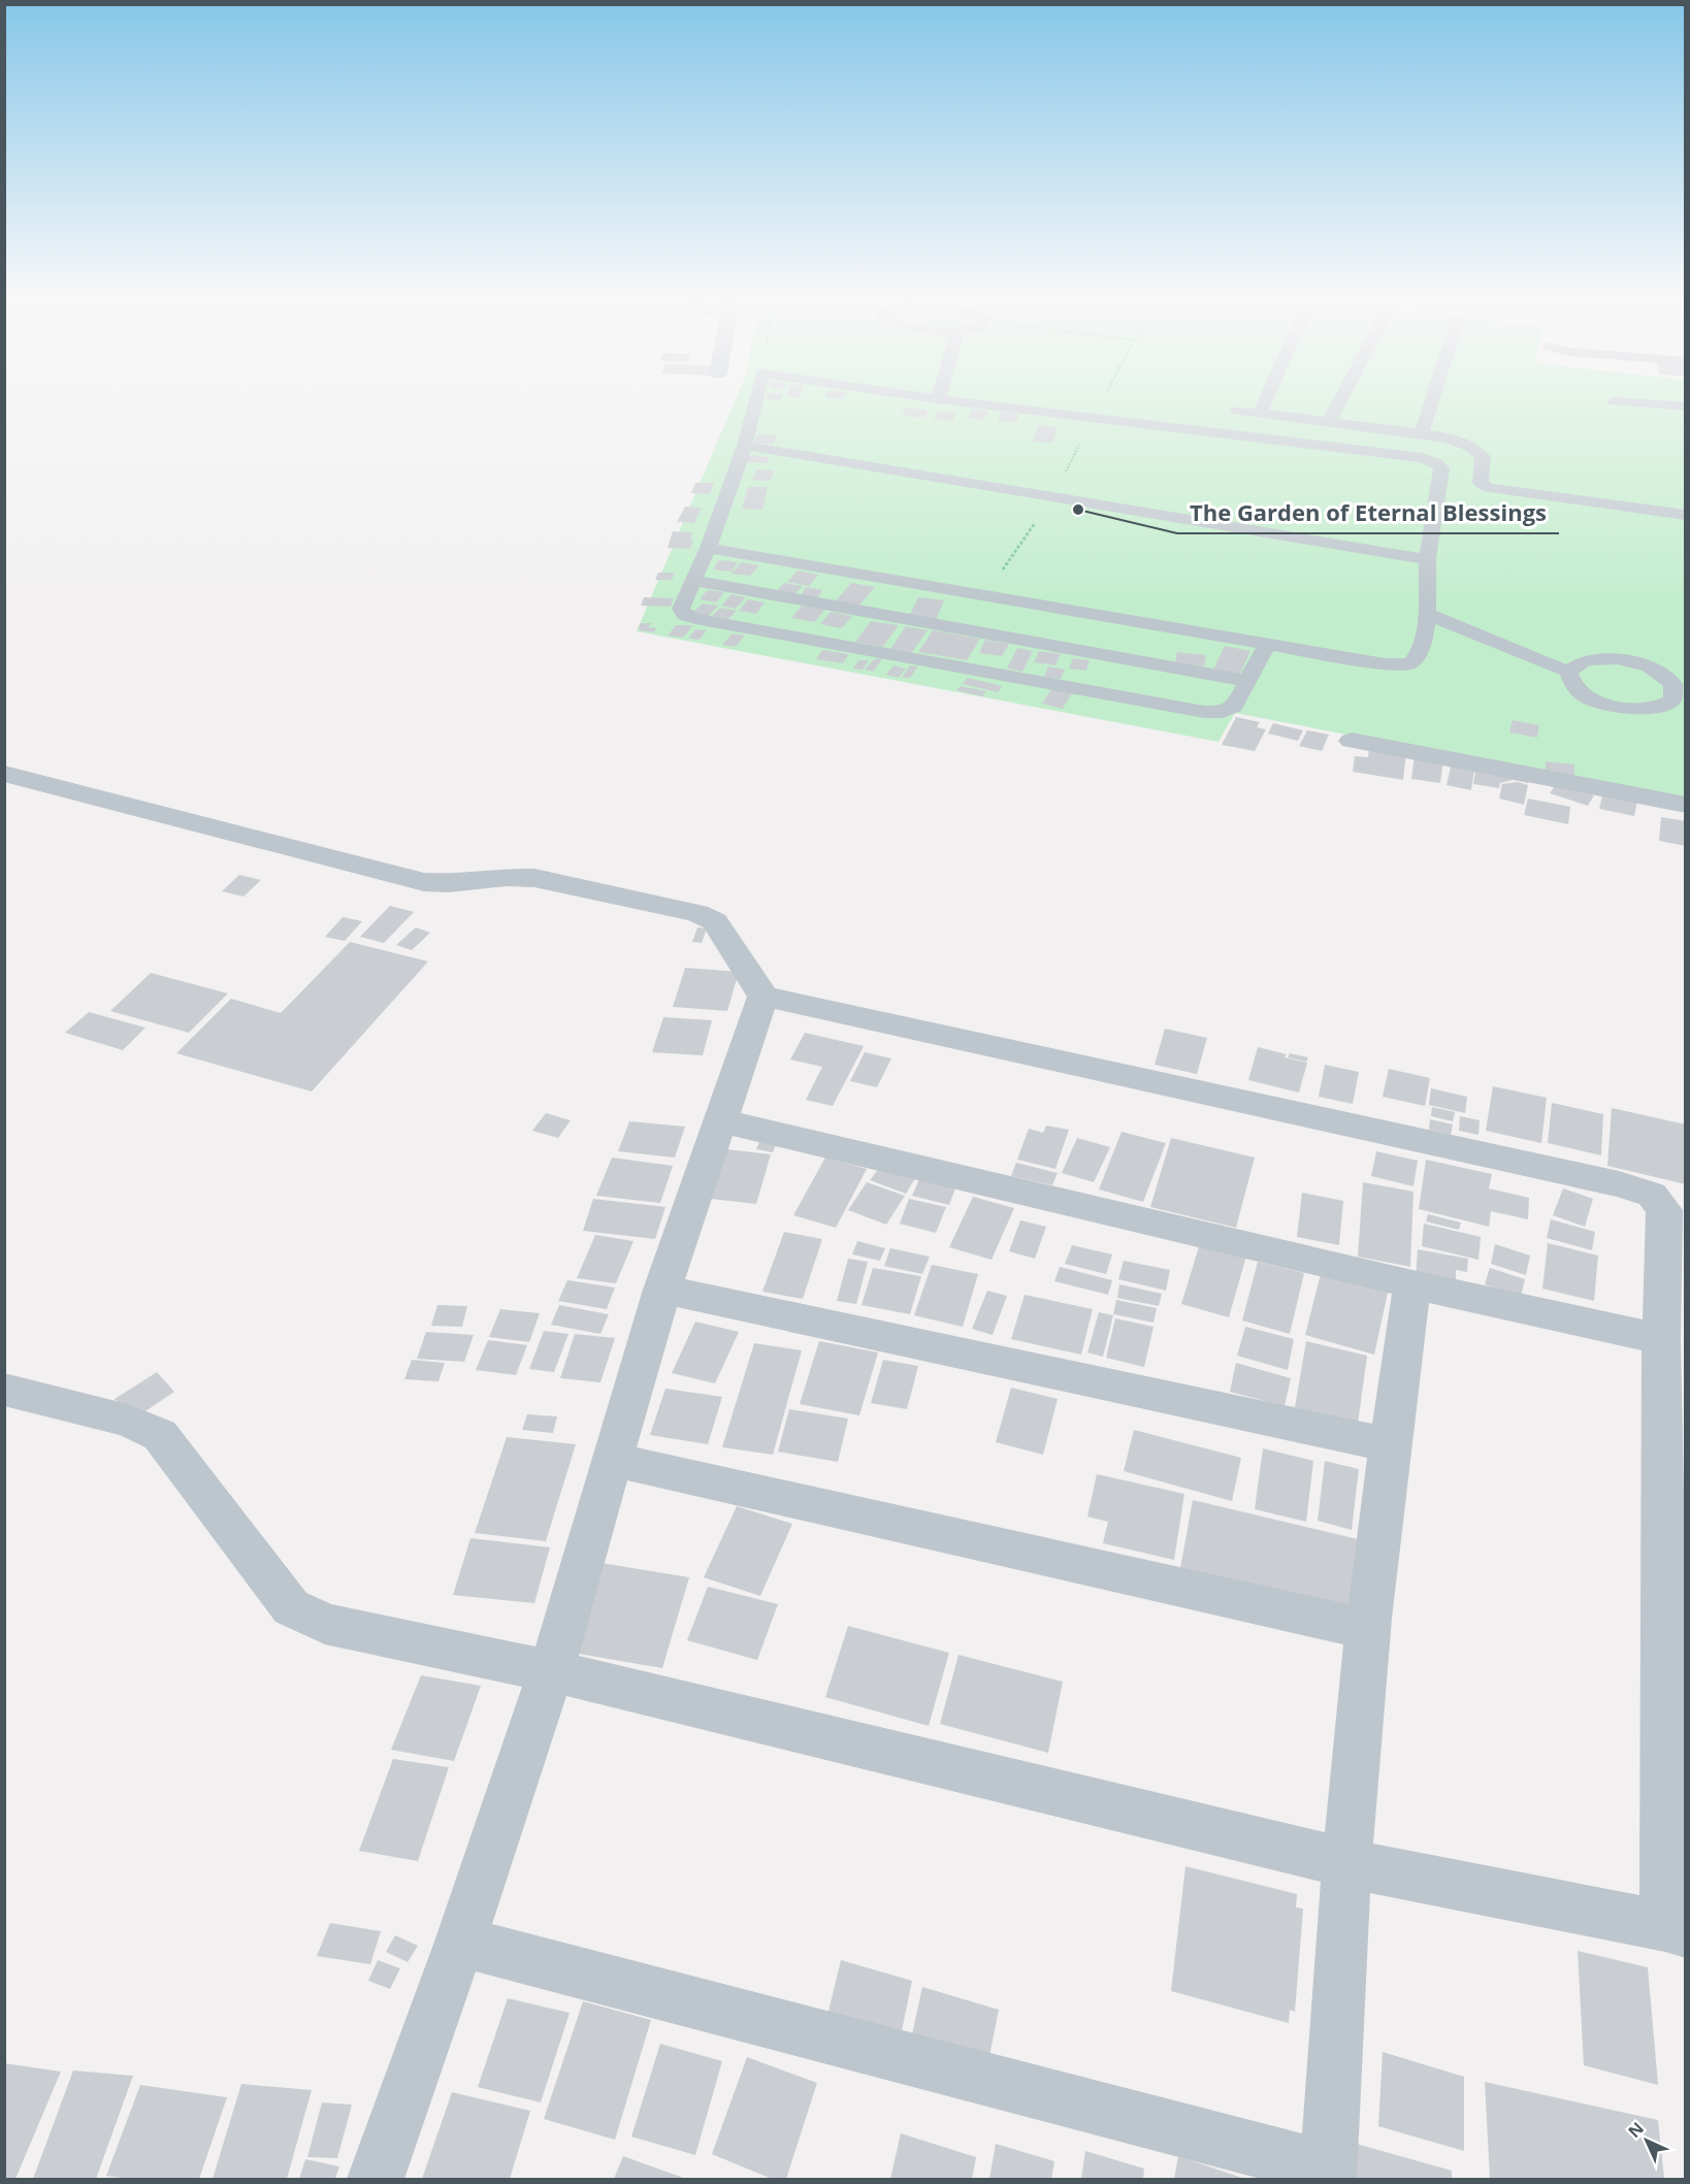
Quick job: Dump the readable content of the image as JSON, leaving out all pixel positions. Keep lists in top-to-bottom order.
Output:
{
  "places": ["The Garden of Eternal Blessings"],
  "north": "top left"
}
